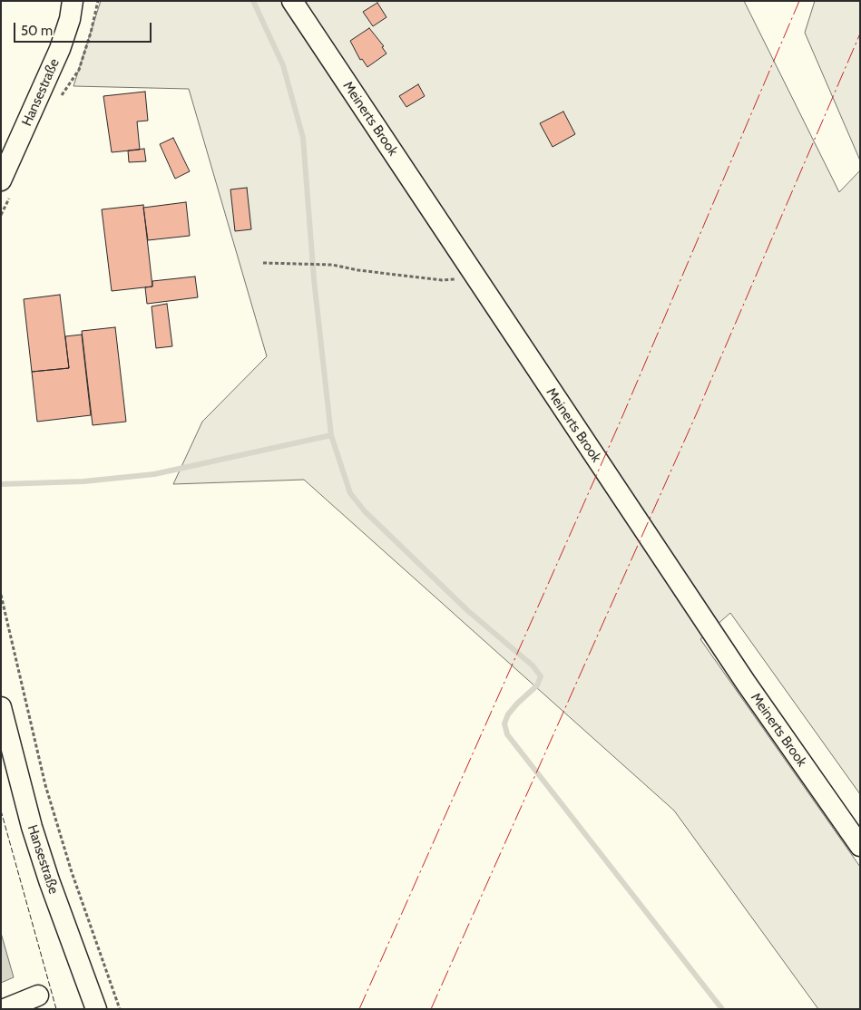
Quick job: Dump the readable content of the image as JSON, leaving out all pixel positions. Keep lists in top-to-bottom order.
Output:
{
  "streets": {
    "street": ["Hansestraße", "Meinerts Brook"]
  },
  "scale_bar": "50 m"
}
